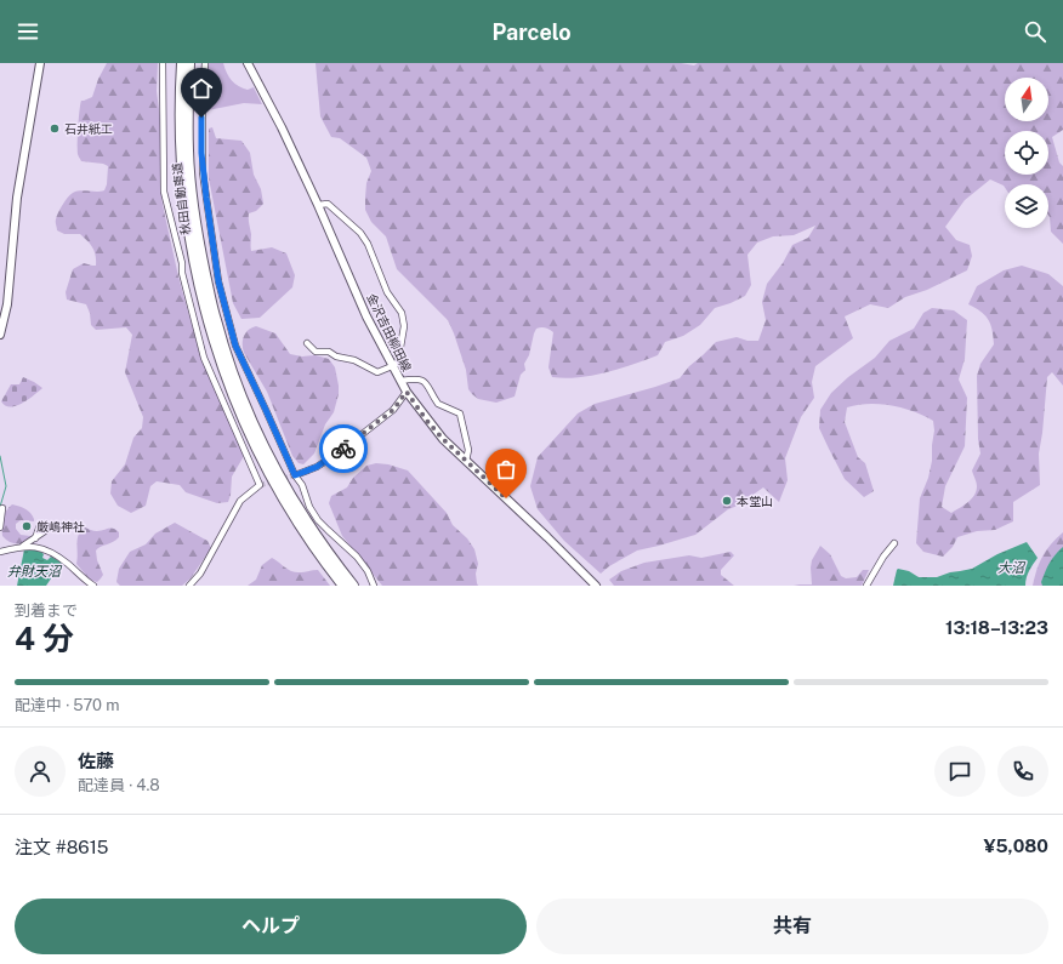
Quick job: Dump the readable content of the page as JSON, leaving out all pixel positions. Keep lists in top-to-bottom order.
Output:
{
  "streets": {
    "highway": ["秋田自動車道"],
    "main road": ["金沢吉田柳田線"]
  },
  "water": ["大沼", "弁財天沼"],
  "places": ["石井紙工", "本堂山", "厳嶋神社"],
  "north": "top",
  "page": {
    "header": "Parcelo",
    "heading": ["4 分", "到着まで", "13:18–13:23"],
    "panel": [
      "佐藤",
      "配達員 · 4.8",
      "注文 #8615",
      "¥5,080"
    ],
    "bar": "配達中 · 570 m",
    "buttons": ["ヘルプ", "共有"]
  }
}
